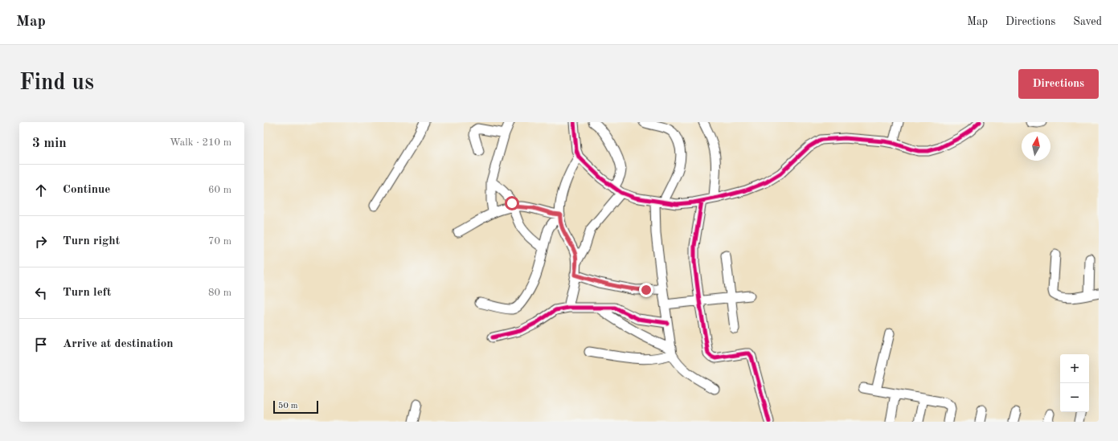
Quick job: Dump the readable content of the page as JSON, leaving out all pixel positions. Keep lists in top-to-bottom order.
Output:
{
  "scale_bar": "50 m",
  "north": "top",
  "page": {
    "header": "Map",
    "nav": ["Map", "Directions", "Saved"],
    "buttons": "Directions",
    "title": "Find us",
    "heading": ["3 min", "Walk · 210 m"],
    "list": [
      ["Continue", "60 m"],
      ["Turn right", "70 m"],
      ["Turn left", "80 m"],
      "Arrive at destination"
    ],
    "map_buttons": ["+", "−"],
    "scale": "50 m"
  }
}
